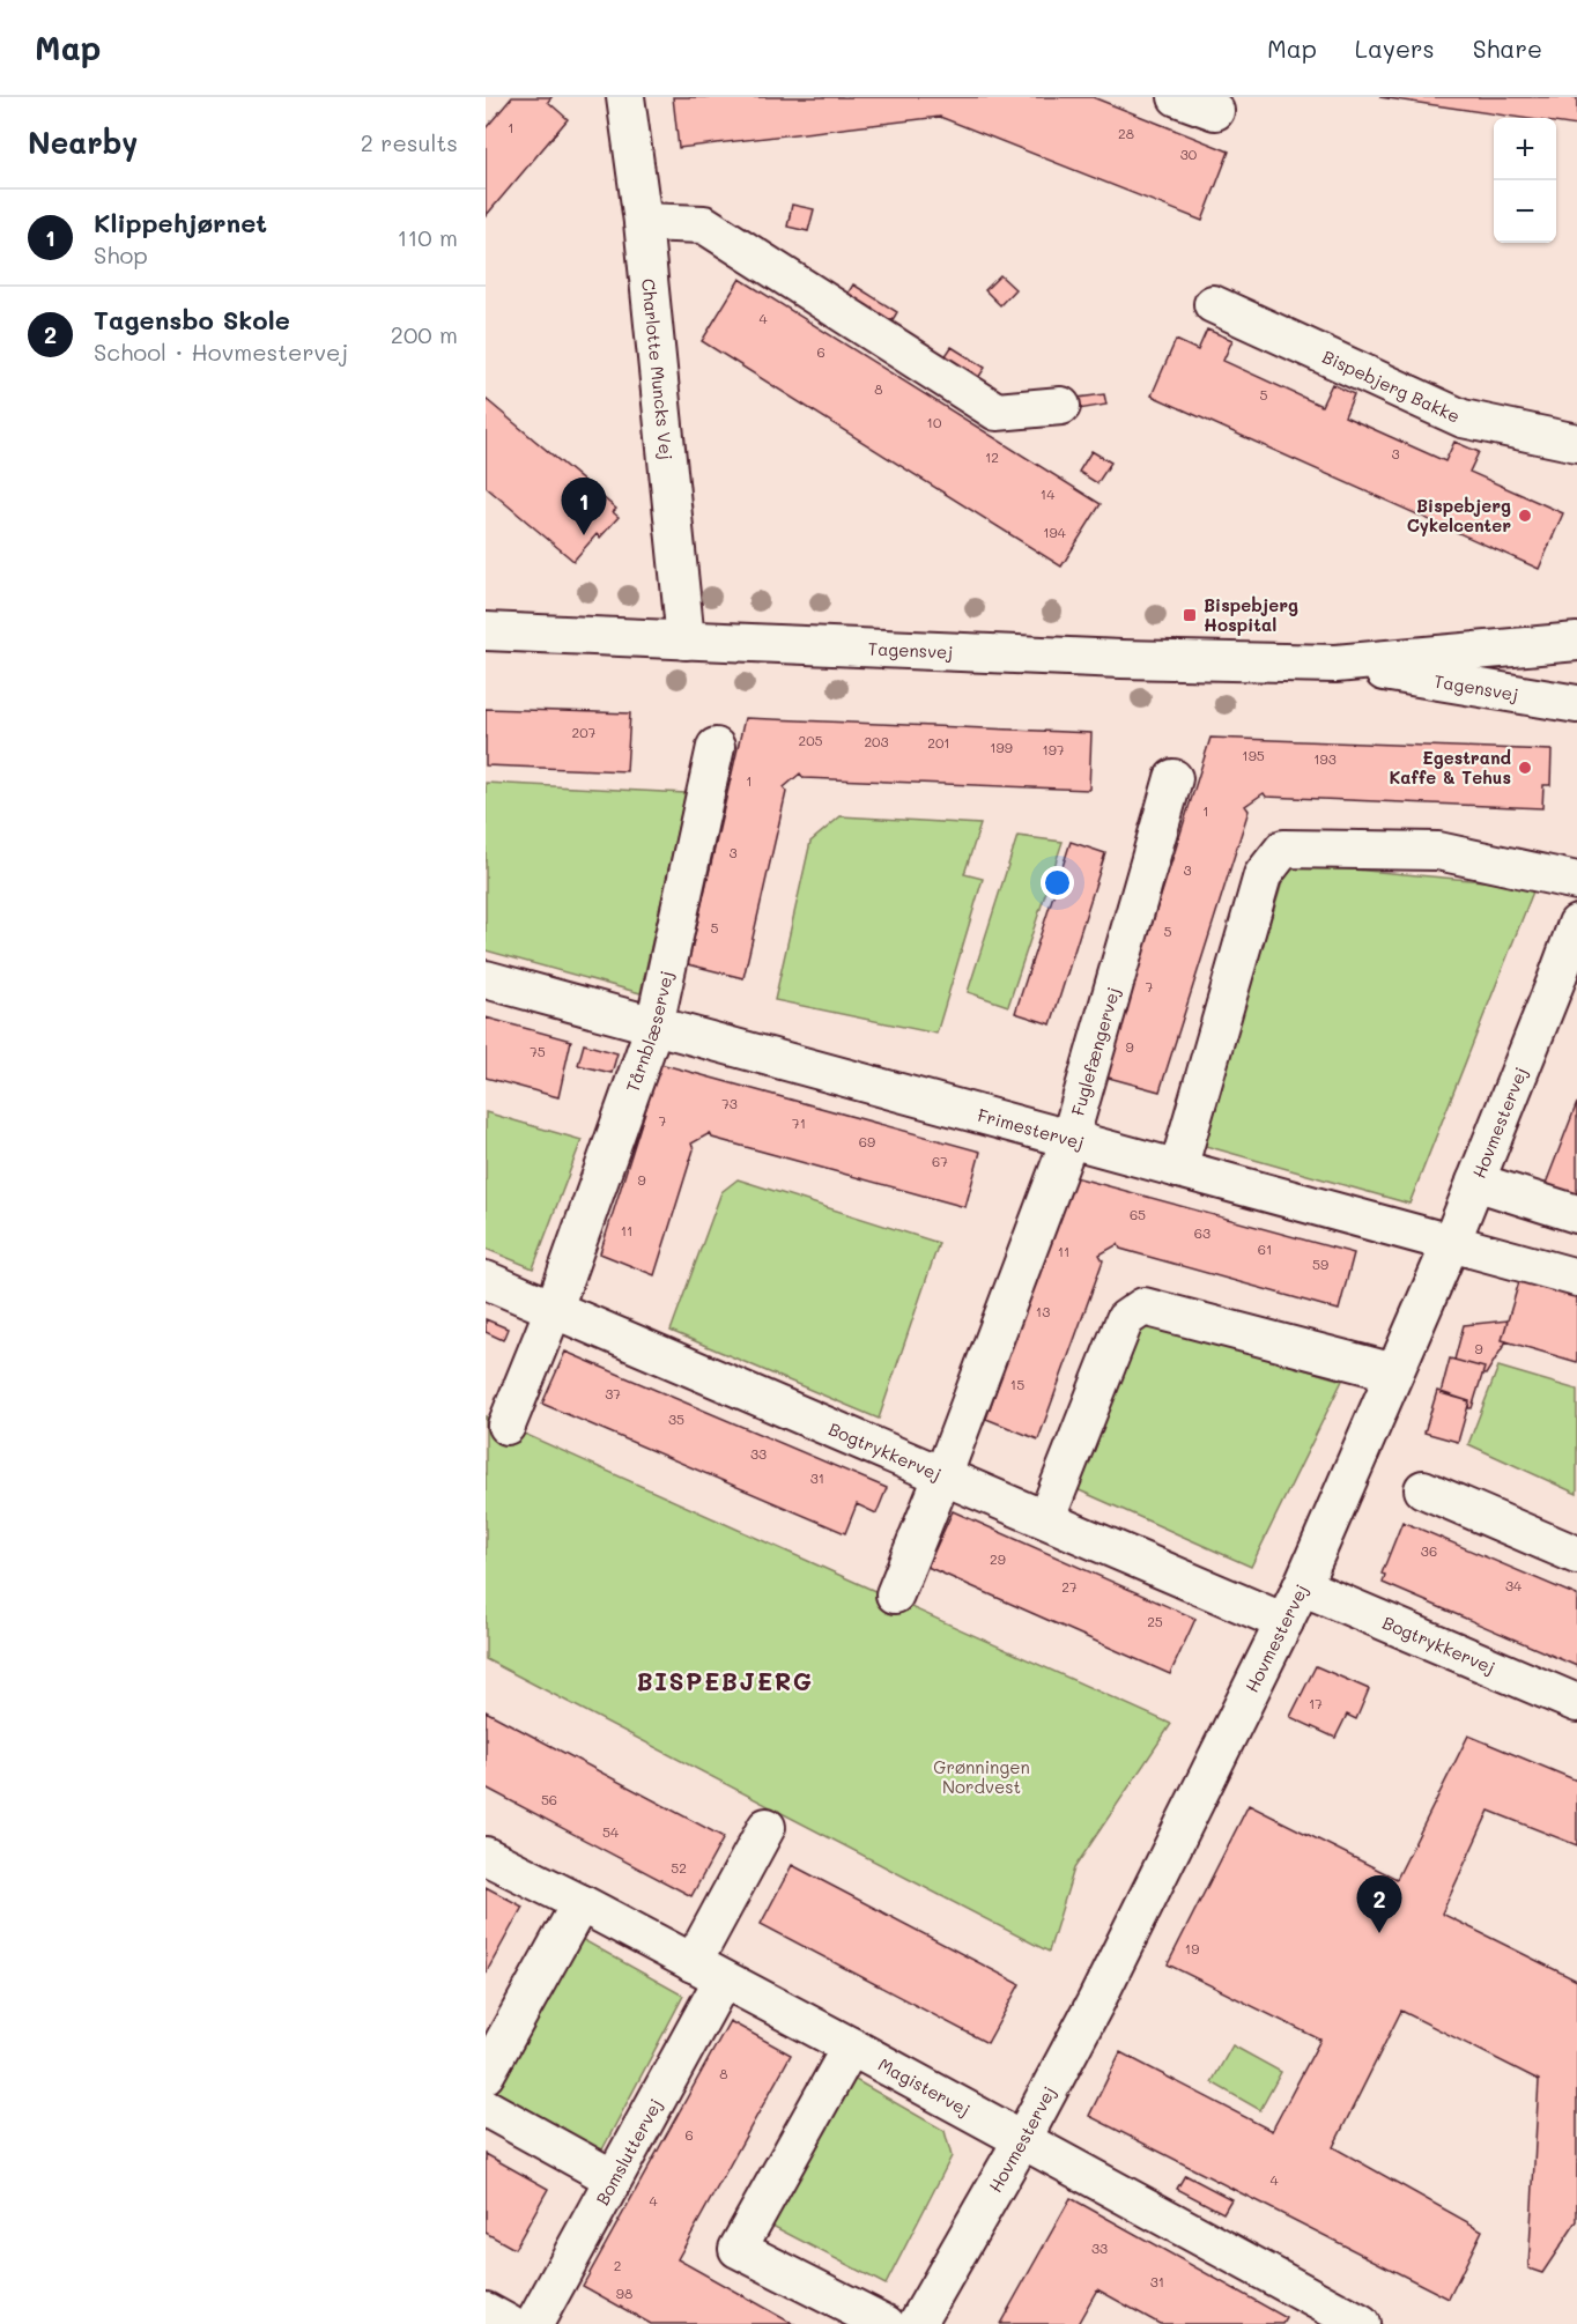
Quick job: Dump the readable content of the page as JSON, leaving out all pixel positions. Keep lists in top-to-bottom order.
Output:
{
  "streets": {
    "street": [
      "Charlotte Muncks Vej",
      "Bispebjerg Bakke",
      "Tagensvej",
      "Tårnblæservej",
      "Fuglefængervej",
      "Hovmestervej",
      "Frimestervej",
      "Bogtrykkervej",
      "Magistervej",
      "Bomsluttervej"
    ]
  },
  "crossings": [
    ["Charlotte Muncks Vej", "Tagensvej"],
    ["Tårnblæservej", "Frimestervej"],
    ["Tårnblæservej", "Bogtrykkervej"],
    ["Fuglefængervej", "Frimestervej"],
    ["Fuglefængervej", "Bogtrykkervej"],
    ["Hovmestervej", "Frimestervej"],
    ["Hovmestervej", "Bogtrykkervej"],
    ["Hovmestervej", "Magistervej"],
    ["Magistervej", "Bomsluttervej"]
  ],
  "districts": ["BISPEBJERG"],
  "parks": ["Grønningen Nordvest"],
  "places": {
    "other": ["Bispebjerg Cykelcenter", "Egestrand Kaffe & Tehus"],
    "transit": ["Bispebjerg Hospital"]
  },
  "house_numbers": [
    "1",
    "28",
    "30",
    "4",
    "6",
    "8",
    "5",
    "10",
    "3",
    "12",
    "14",
    "194",
    "207",
    "205",
    "203",
    "201",
    "199",
    "197",
    "195",
    "193",
    "1",
    "1",
    "3",
    "3",
    "5",
    "5",
    "7",
    "9",
    "75",
    "73",
    "7",
    "71",
    "69",
    "67",
    "9",
    "65",
    "11",
    "63",
    "61",
    "11",
    "59",
    "13",
    "9",
    "15",
    "37",
    "35",
    "33",
    "31",
    "36",
    "29",
    "34",
    "27",
    "25",
    "17",
    "56",
    "54",
    "52",
    "19",
    "8",
    "6",
    "4",
    "4",
    "33",
    "2",
    "31",
    "98"
  ],
  "page": {
    "header": "Map",
    "nav": ["Map", "Layers", "Share"],
    "heading": ["Nearby", "2 results"],
    "map_buttons": ["+", "−"],
    "list": [
      {
        "mark": "1",
        "name": "Klippehjørnet",
        "note": "Shop",
        "value": "110 m"
      },
      {
        "mark": "2",
        "name": "Tagensbo Skole",
        "note": "School · Hovmestervej",
        "value": "200 m"
      }
    ],
    "pins": ["1", "2"]
  }
}
